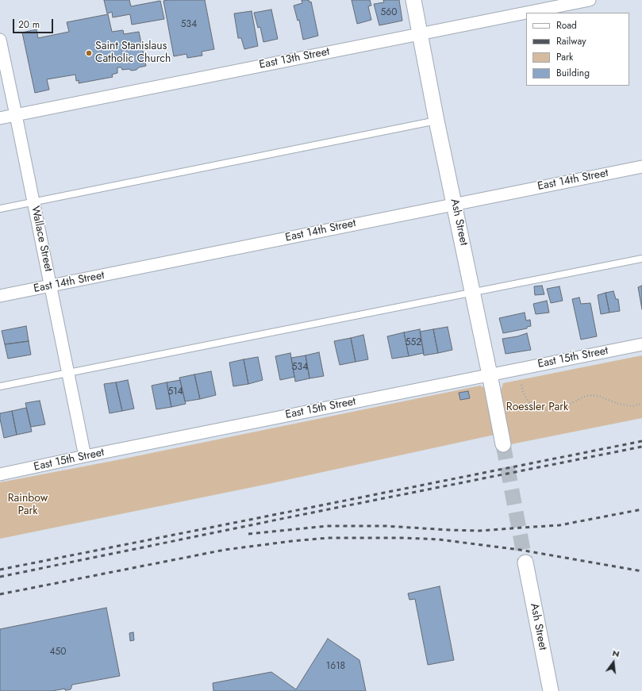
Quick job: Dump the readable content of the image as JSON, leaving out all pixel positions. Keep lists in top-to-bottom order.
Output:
{
  "streets": {
    "street": [
      "East 13th Street",
      "East 14th Street",
      "Ash Street",
      "Wallace Street",
      "East 15th Street"
    ]
  },
  "crossings": [
    ["East 13th Street", "Ash Street"],
    ["East 13th Street", "Wallace Street"],
    ["East 14th Street", "Ash Street"],
    ["East 14th Street", "Wallace Street"],
    ["Ash Street", "East 15th Street"],
    ["Wallace Street", "East 15th Street"]
  ],
  "parks": ["Roessler Park", "Rainbow Park"],
  "places": ["Saint Stanislaus Catholic Church"],
  "house_numbers": [
    "560",
    "534",
    "552",
    "534",
    "514",
    "450",
    "1618"
  ],
  "legend": [
    "Road",
    "Railway",
    "Park",
    "Building"
  ],
  "scale_bar": "20 m",
  "north": "top"
}
